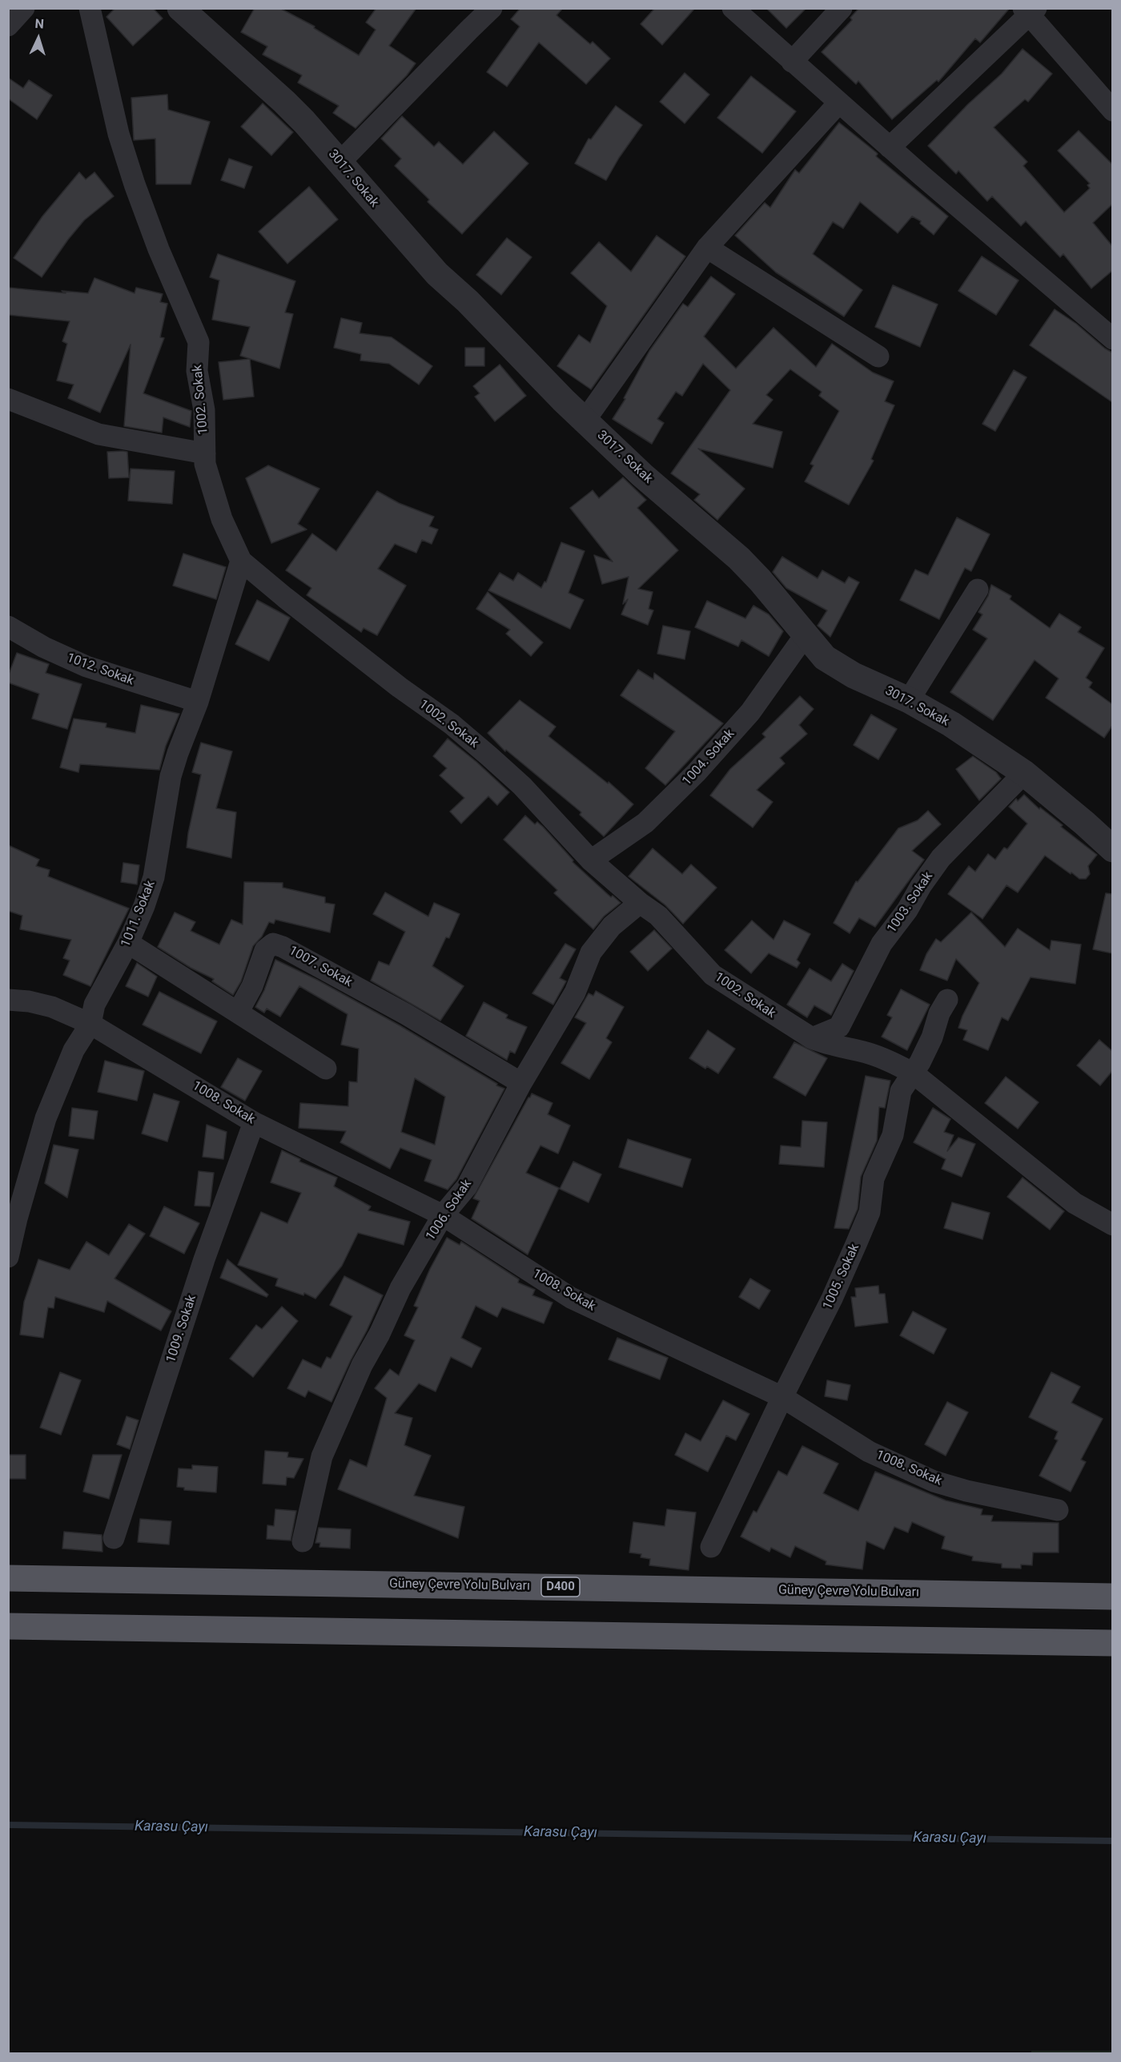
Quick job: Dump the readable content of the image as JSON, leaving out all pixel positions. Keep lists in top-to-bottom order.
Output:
{
  "streets": {
    "highway": ["Güney Çevre Yolu Bulvarı", "D400"],
    "street": [
      "3017. Sokak",
      "1002. Sokak",
      "1012. Sokak",
      "1004. Sokak",
      "1003. Sokak",
      "1011. Sokak",
      "1007. Sokak",
      "1008. Sokak",
      "1006. Sokak",
      "1005. Sokak",
      "1009. Sokak"
    ]
  },
  "crossings": [
    ["3017. Sokak", "1004. Sokak"],
    ["3017. Sokak", "1003. Sokak"],
    ["1002. Sokak", "1004. Sokak"],
    ["1002. Sokak", "1003. Sokak"],
    ["1002. Sokak", "1011. Sokak"],
    ["1002. Sokak", "1006. Sokak"],
    ["1002. Sokak", "1005. Sokak"],
    ["1012. Sokak", "1011. Sokak"],
    ["1011. Sokak", "1008. Sokak"],
    ["1007. Sokak", "1006. Sokak"],
    ["1008. Sokak", "1006. Sokak"],
    ["1008. Sokak", "1005. Sokak"],
    ["1008. Sokak", "1009. Sokak"]
  ],
  "water": ["Karasu Çayı"],
  "north": "top"
}
